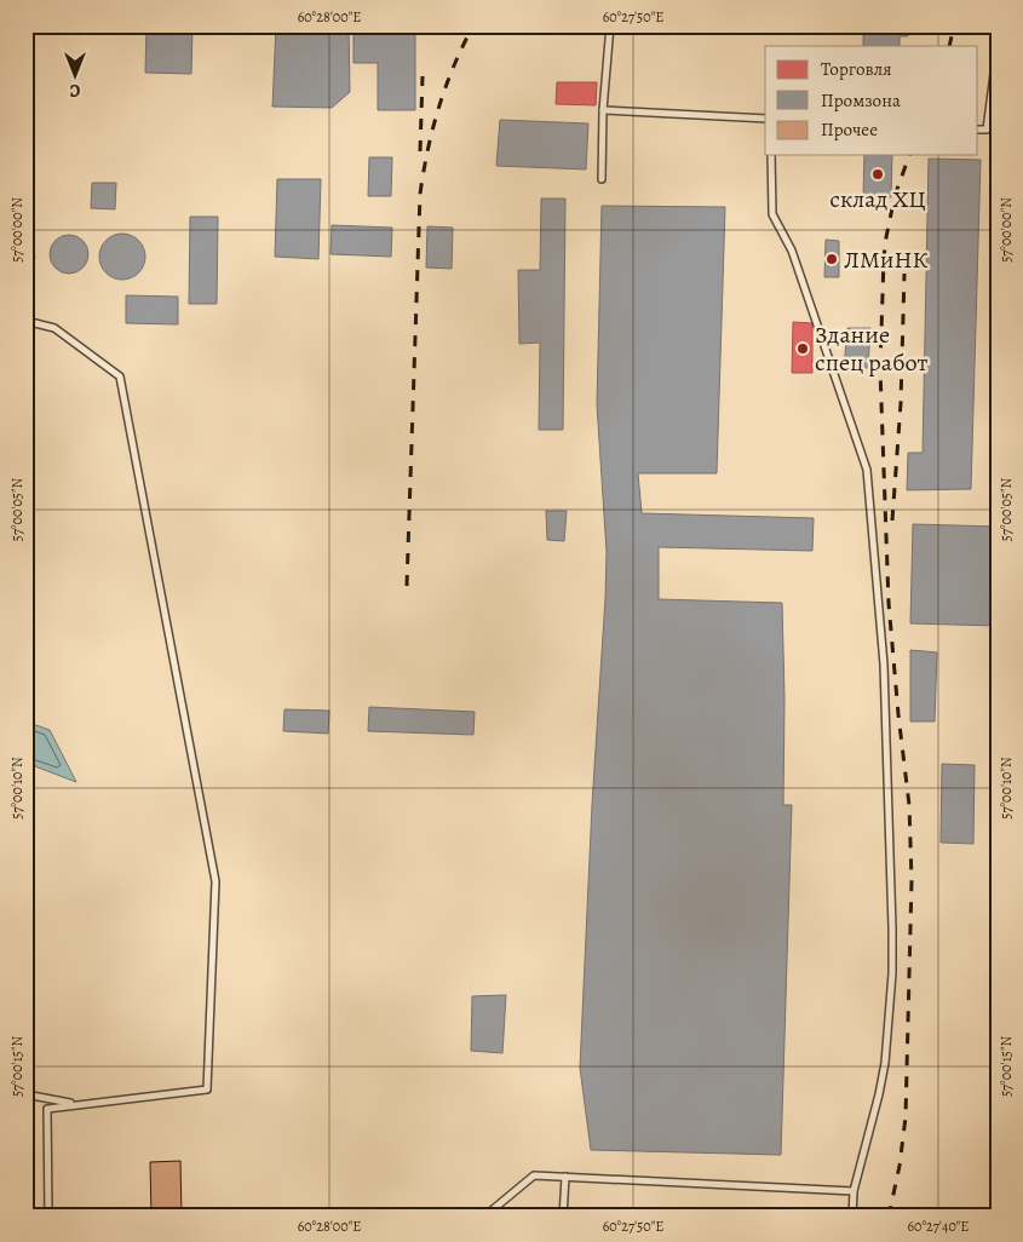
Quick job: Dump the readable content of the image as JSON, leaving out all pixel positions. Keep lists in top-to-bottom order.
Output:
{
  "places": ["склад ХЦ", "ЛМиНК", "Здание спец работ"],
  "legend": ["Торговля", "Промзона", "Прочее"],
  "north": "bottom",
  "coordinates": [
    "60°28'00\"E",
    "60°27'50\"E",
    "57°00'00\"N",
    "57°00'05\"N",
    "57°00'10\"N",
    "57°00'15\"N",
    "60°27'40\"E"
  ]
}
